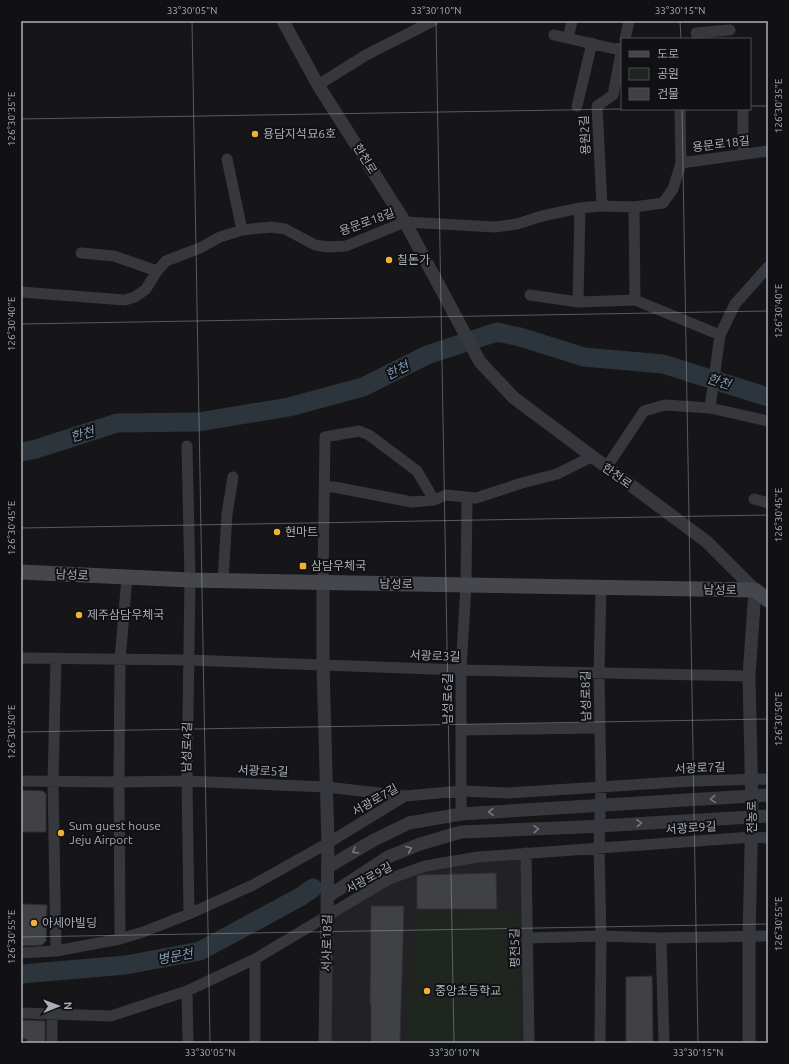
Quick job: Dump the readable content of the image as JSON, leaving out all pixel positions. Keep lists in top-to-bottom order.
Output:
{
  "streets": {
    "main road": ["남성로"],
    "street": [
      "용원2길",
      "용문로18길",
      "한천로",
      "서광로3길",
      "남성로8길",
      "남성로6길",
      "남성로4길",
      "서광로7길",
      "서광로5길",
      "전농로",
      "서광로9길",
      "서사로18길",
      "평전5길"
    ]
  },
  "crossings": [
    ["용원2길", "용문로18길"],
    ["용문로18길", "한천로"],
    ["한천로", "남성로"],
    ["한천로", "전농로"],
    ["남성로", "남성로8길"],
    ["남성로", "남성로6길"],
    ["남성로", "남성로4길"],
    ["남성로", "전농로"],
    ["서광로3길", "남성로8길"],
    ["서광로3길", "남성로6길"],
    ["서광로3길", "남성로4길"],
    ["서광로3길", "전농로"],
    ["남성로8길", "서광로7길"],
    ["남성로8길", "서광로9길"],
    ["남성로6길", "서광로7길"],
    ["남성로4길", "서광로7길"],
    ["남성로4길", "서광로5길"],
    ["서광로7길", "서광로5길"],
    ["서광로7길", "전농로"],
    ["서광로7길", "서사로18길"],
    ["전농로", "서광로9길"],
    ["서광로9길", "서사로18길"],
    ["서광로9길", "평전5길"]
  ],
  "water": ["한천", "병문천"],
  "places": {
    "other": [
      "용담지석묘6호",
      "칠돈가",
      "현마트",
      "제주삼담우체국",
      "Sum guest house Jeju Airport",
      "아세아빌딩",
      "중앙초등학교"
    ],
    "transit": ["삼담우체국"]
  },
  "legend": ["도로", "공원", "건물"],
  "north": "right",
  "coordinates": [
    "33°30'05\"N",
    "33°30'10\"N",
    "33°30'15\"N",
    "126°30'35\"E",
    "126°30'40\"E",
    "126°30'45\"E",
    "126°30'50\"E",
    "126°30'55\"E"
  ]
}
